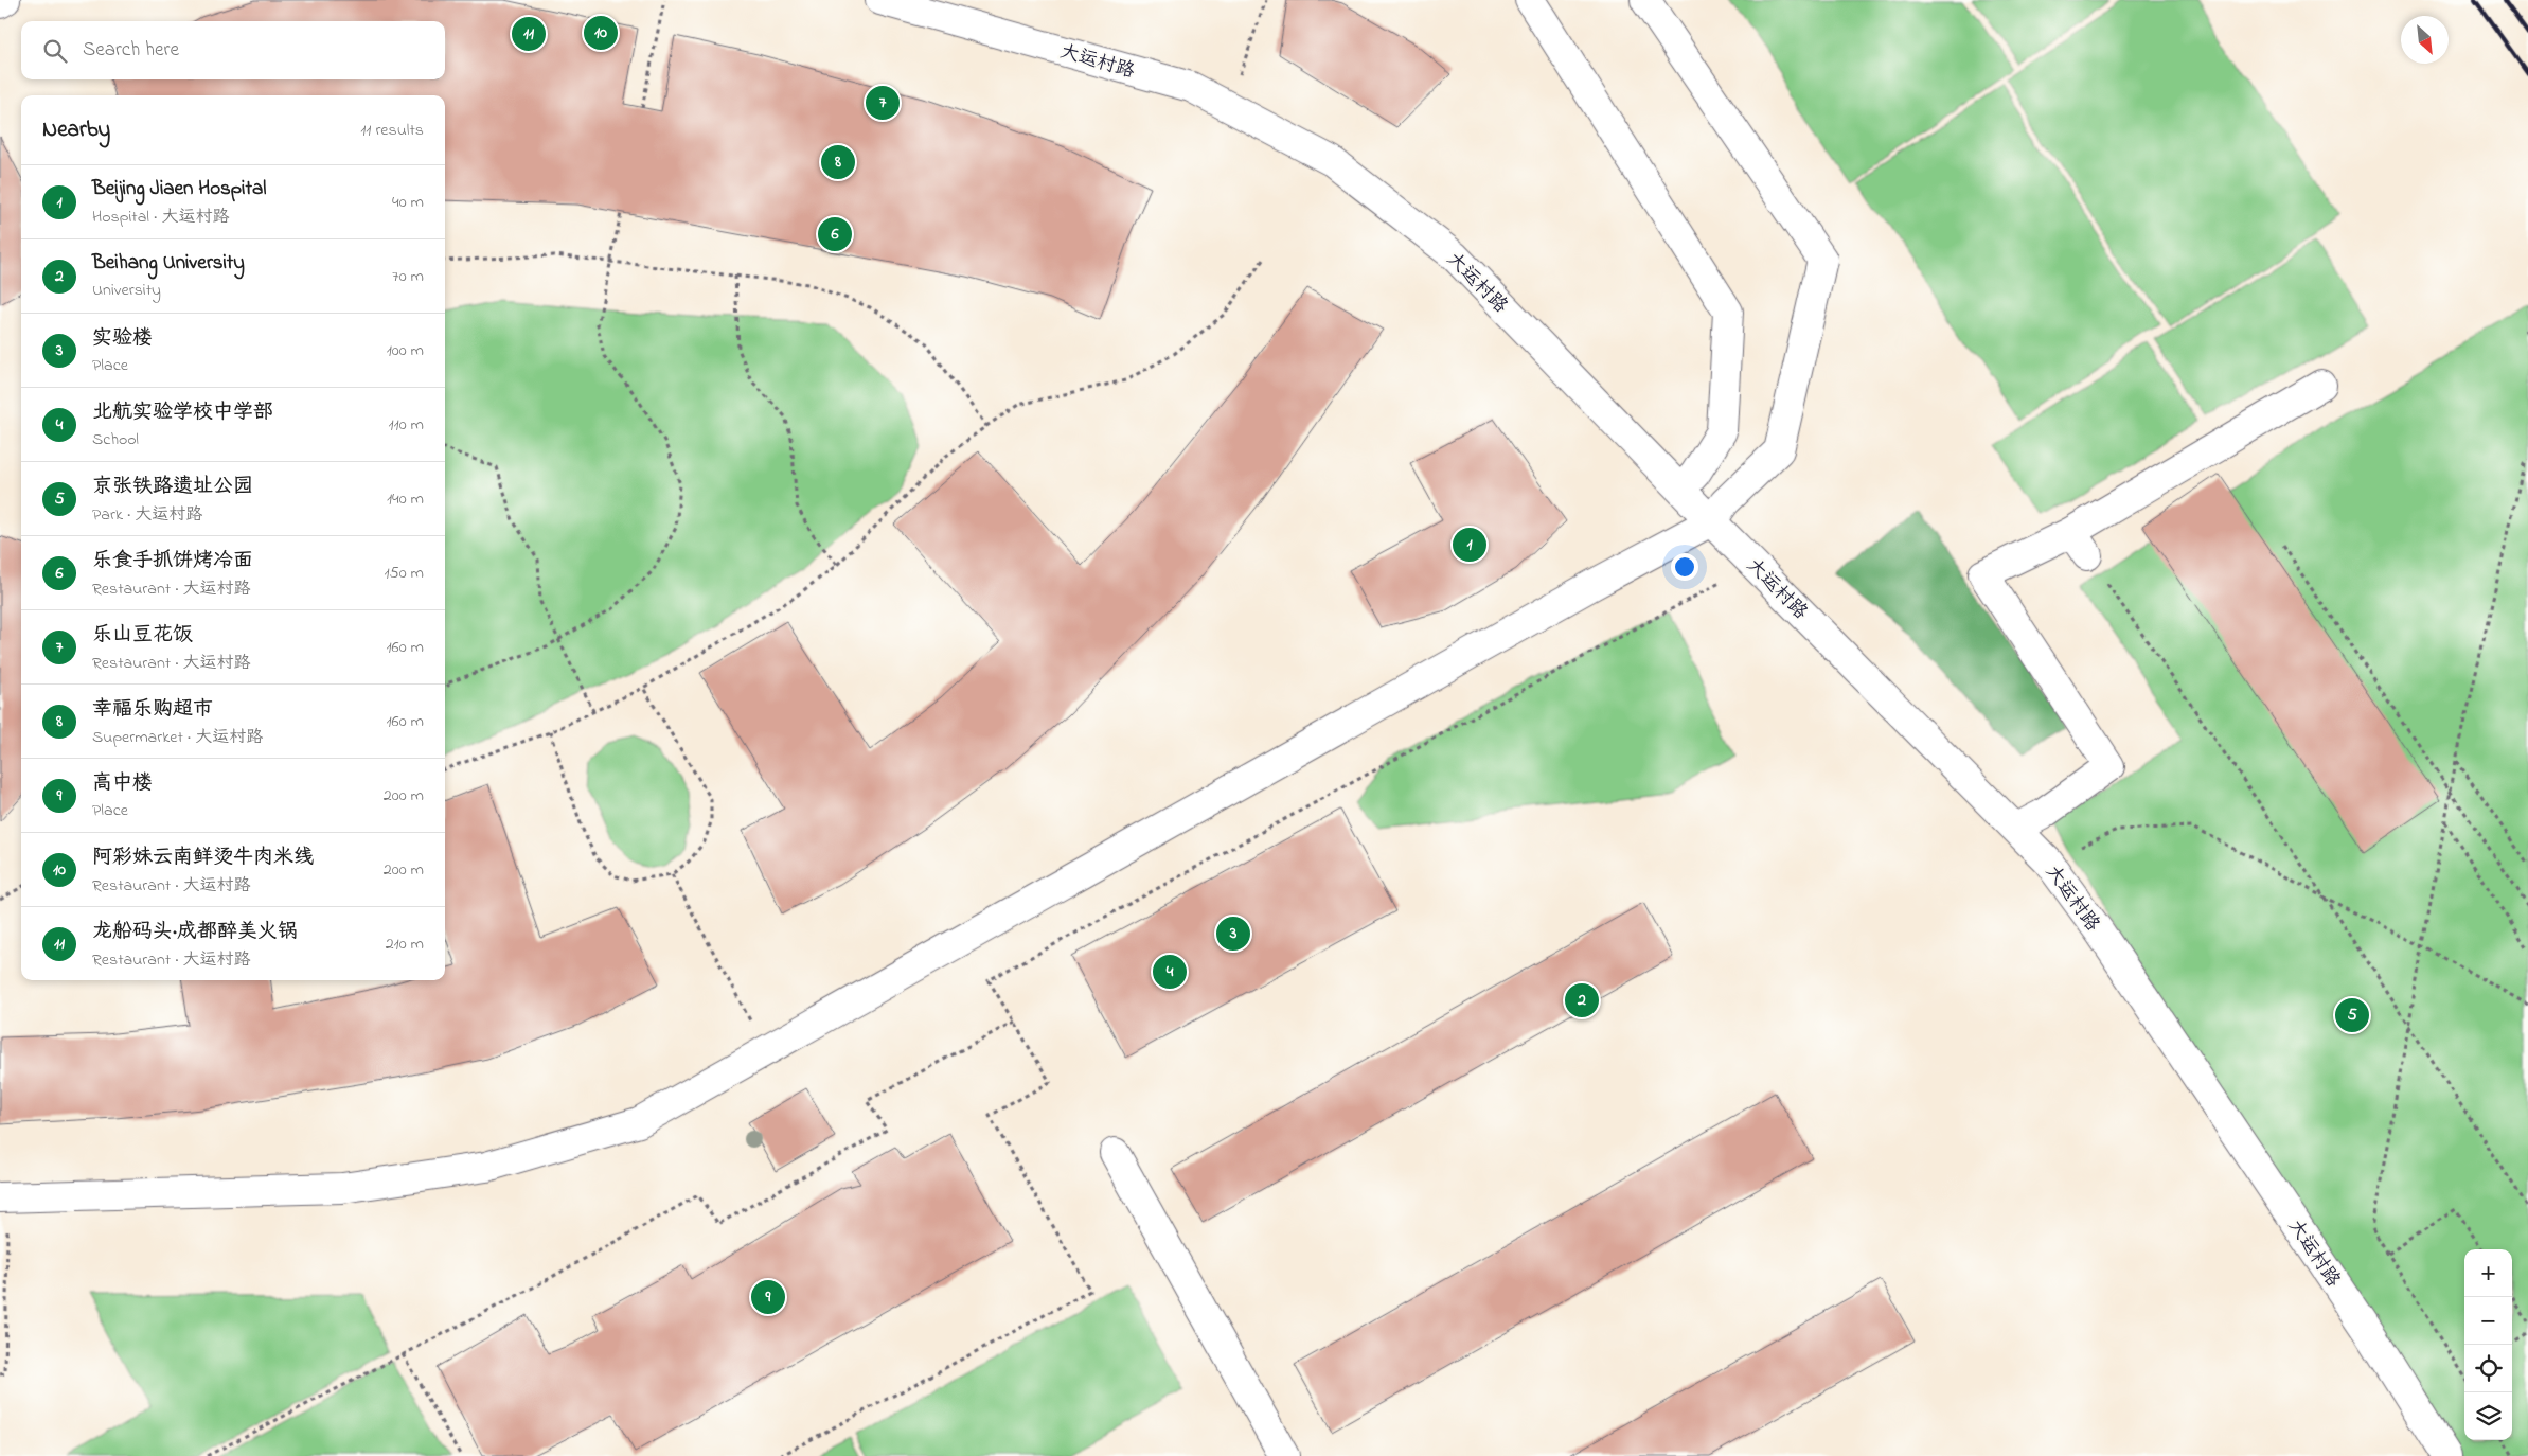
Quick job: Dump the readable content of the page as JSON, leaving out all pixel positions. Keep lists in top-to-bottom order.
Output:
{
  "streets": {
    "street": ["大运村路"]
  },
  "north": "bottom right",
  "page": {
    "pins": [
      "10",
      "11",
      "7",
      "8",
      "6",
      "1",
      "3",
      "4",
      "2",
      "5",
      "9"
    ],
    "search": "Search here",
    "heading": ["Nearby", "11 results"],
    "list": [
      {
        "mark": "1",
        "name": "Beijing Jiaen Hospital",
        "note": "Hospital · 大运村路",
        "value": "40 m"
      },
      {
        "mark": "2",
        "name": "Beihang University",
        "note": "University",
        "value": "70 m"
      },
      {
        "mark": "3",
        "name": "实验楼",
        "note": "Place",
        "value": "100 m"
      },
      {
        "mark": "4",
        "name": "北航实验学校中学部",
        "note": "School",
        "value": "110 m"
      },
      {
        "mark": "5",
        "name": "京张铁路遗址公园",
        "note": "Park · 大运村路",
        "value": "140 m"
      },
      {
        "mark": "6",
        "name": "乐食手抓饼烤冷面",
        "note": "Restaurant · 大运村路",
        "value": "150 m"
      },
      {
        "mark": "7",
        "name": "乐山豆花饭",
        "note": "Restaurant · 大运村路",
        "value": "160 m"
      },
      {
        "mark": "8",
        "name": "幸福乐购超市",
        "note": "Supermarket · 大运村路",
        "value": "160 m"
      },
      {
        "mark": "9",
        "name": "高中楼",
        "note": "Place",
        "value": "200 m"
      },
      {
        "mark": "10",
        "name": "阿彩妹云南鲜烫牛肉米线",
        "note": "Restaurant · 大运村路",
        "value": "200 m"
      },
      {
        "mark": "11",
        "name": "龙船码头·成都醉美火锅",
        "note": "Restaurant · 大运村路",
        "value": "210 m"
      }
    ],
    "map_buttons": ["+", "−"]
  }
}
